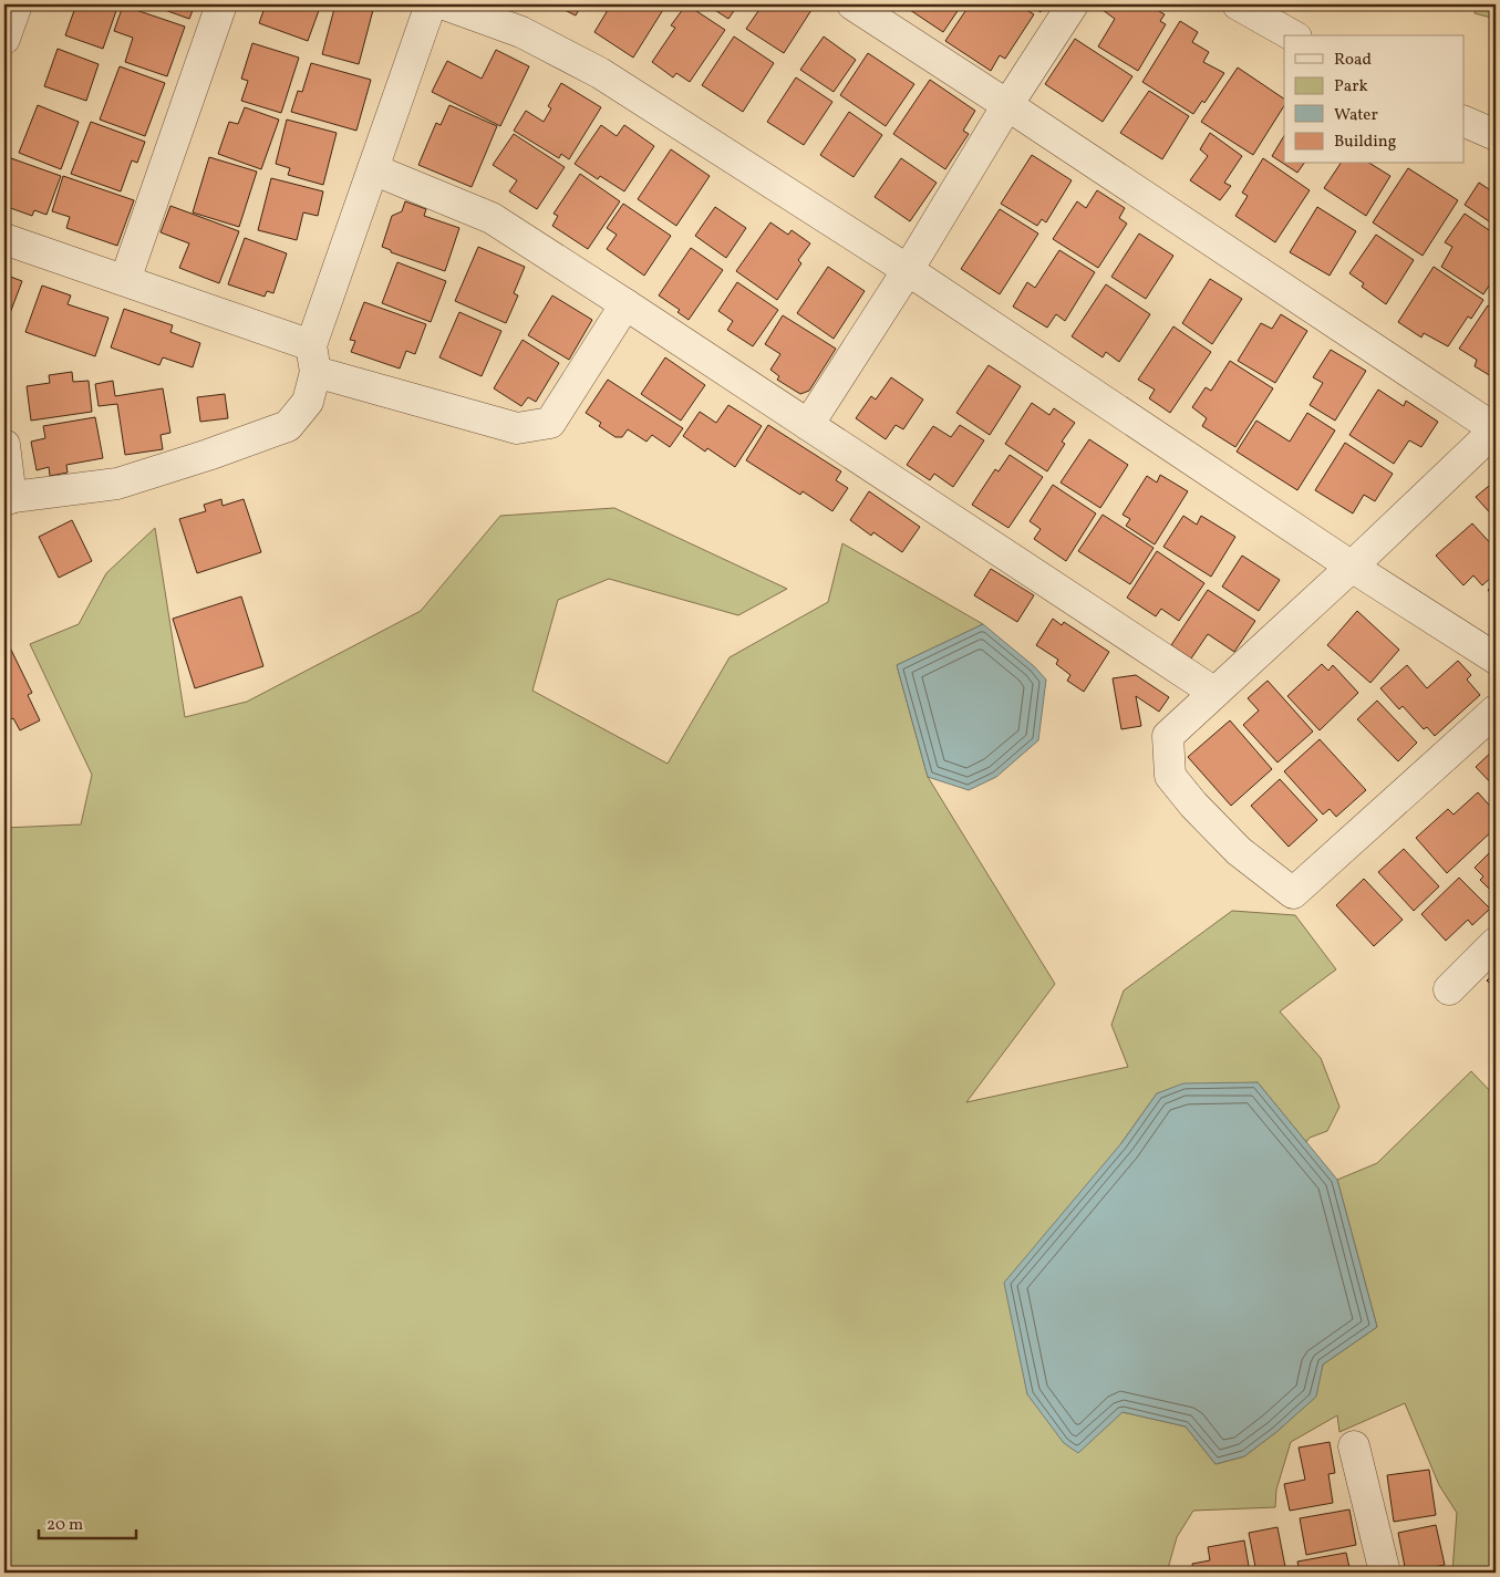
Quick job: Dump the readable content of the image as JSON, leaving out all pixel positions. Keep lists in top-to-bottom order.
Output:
{
  "legend": [
    "Road",
    "Park",
    "Water",
    "Building"
  ],
  "scale_bar": "20 m"
}
